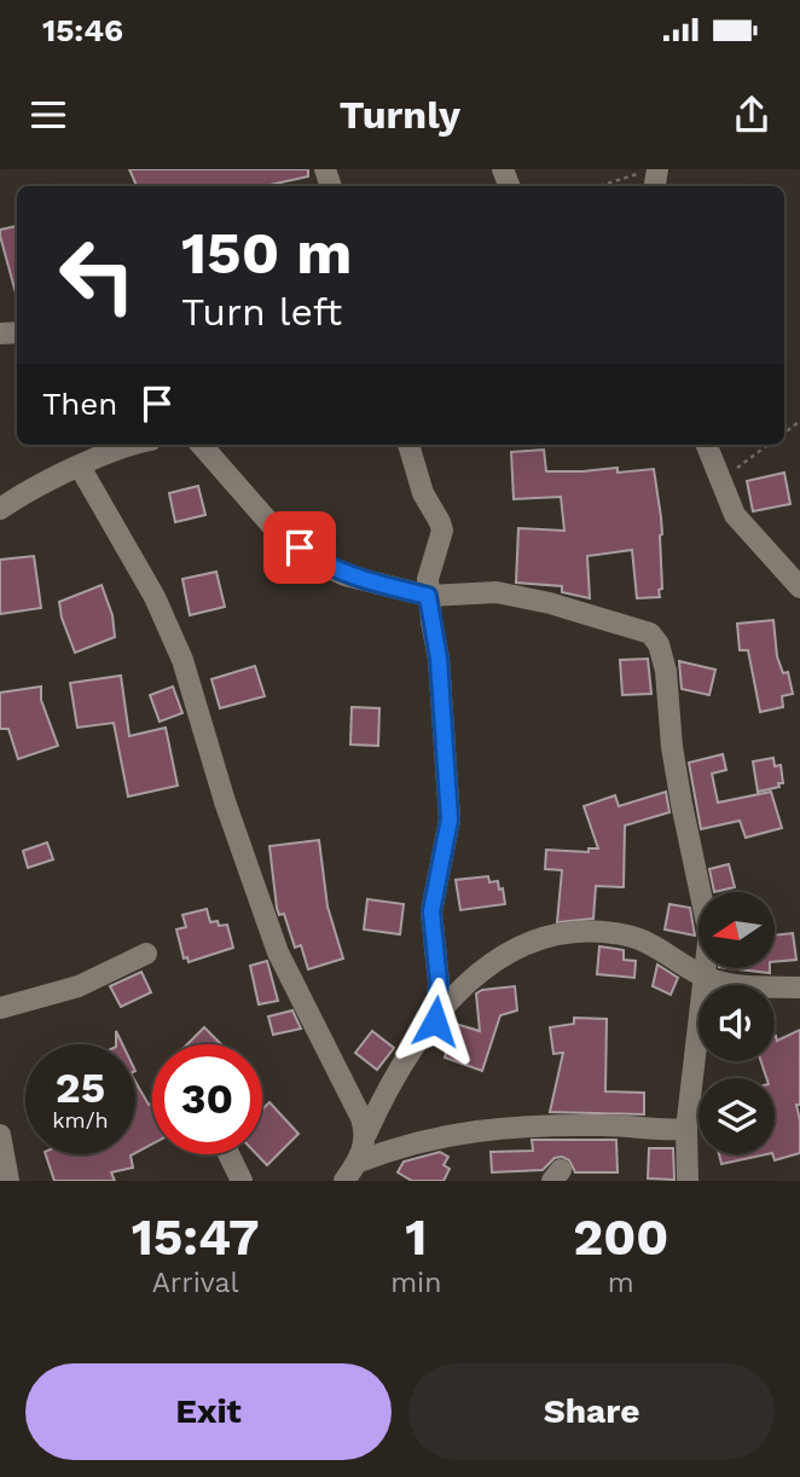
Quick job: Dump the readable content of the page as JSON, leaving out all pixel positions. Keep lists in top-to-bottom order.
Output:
{
  "north": "left",
  "page": {
    "status": "15:46",
    "header": "Turnly",
    "turn": ["150 m", "Turn left"],
    "then": "Then",
    "speed": "25 km/h",
    "limit": "30",
    "eta": [
      "15:47",
      "Arrival",
      "1",
      "min",
      "200",
      "m"
    ],
    "buttons": ["Exit", "Share"]
  }
}
